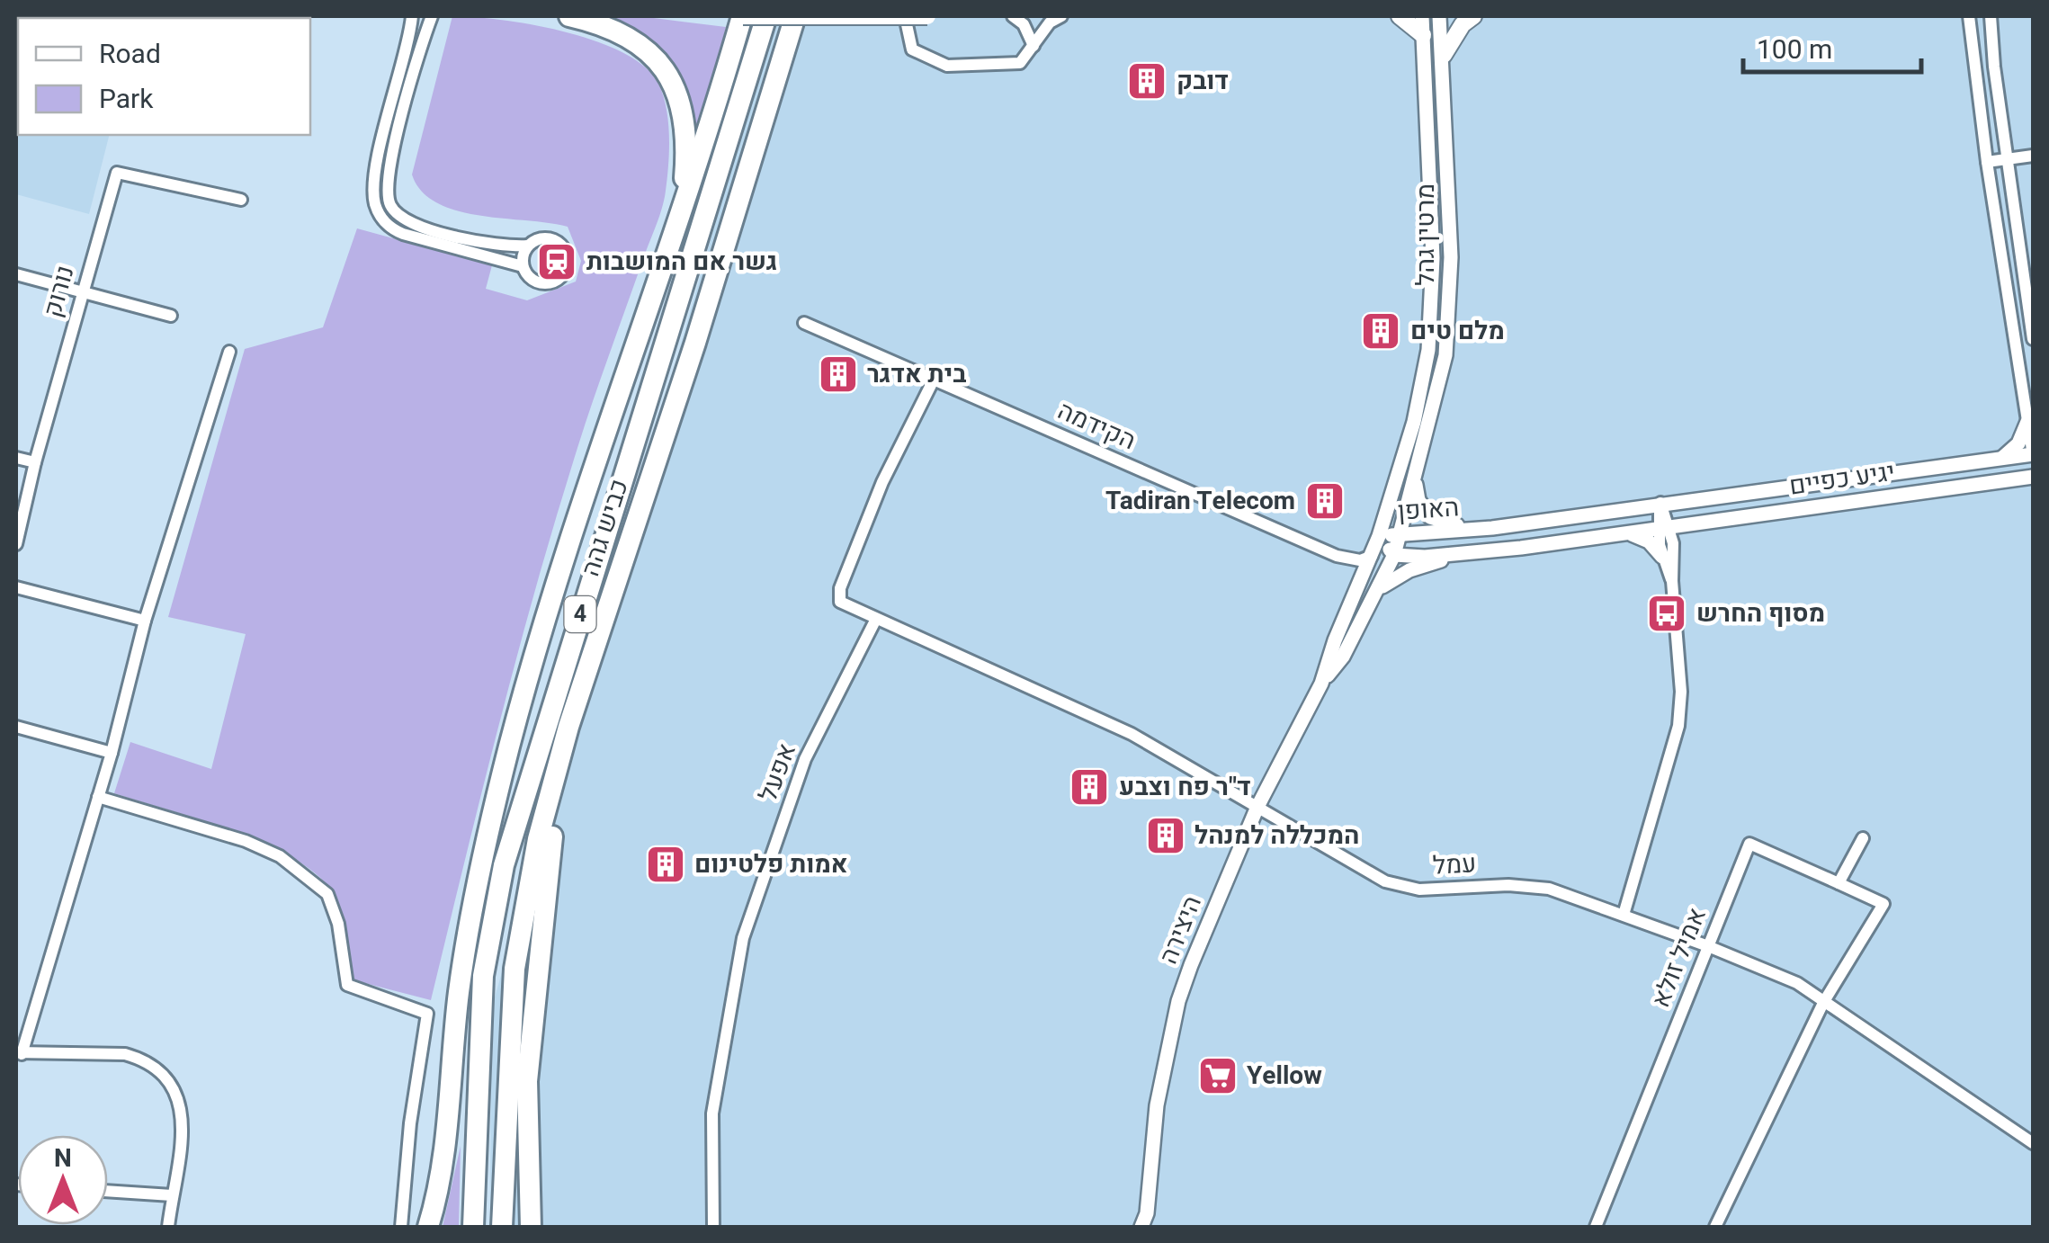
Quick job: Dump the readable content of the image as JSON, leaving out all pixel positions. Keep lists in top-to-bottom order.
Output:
{
  "streets": {
    "highway": ["כביש גהה", "4"],
    "street": [
      "מרטין גהל",
      "נורוק",
      "הקידמה",
      "יגיע כפיים",
      "האופן",
      "אפעל",
      "עמל",
      "היצירה",
      "אמיל זולא"
    ]
  },
  "crossings": [
    ["מרטין גהל", "האופן"],
    ["מרטין גהל", "היצירה"],
    ["הקידמה", "היצירה"],
    ["יגיע כפיים", "האופן"],
    ["האופן", "היצירה"],
    ["אפעל", "עמל"],
    ["עמל", "היצירה"],
    ["עמל", "אמיל זולא"]
  ],
  "places": {
    "building": [
      "דובק",
      "מלם טים",
      "בית אדגר",
      "Tadiran Telecom",
      "ד\"ר פח וצבע",
      "המכללה למנהל",
      "אמות פלטינום"
    ],
    "station": ["גשר אם המושבות"],
    "bus stop": ["מסוף החרש"],
    "supermarket": ["Yellow"]
  },
  "legend": ["Road", "Park"],
  "scale_bar": "100 m",
  "north": "top"
}
